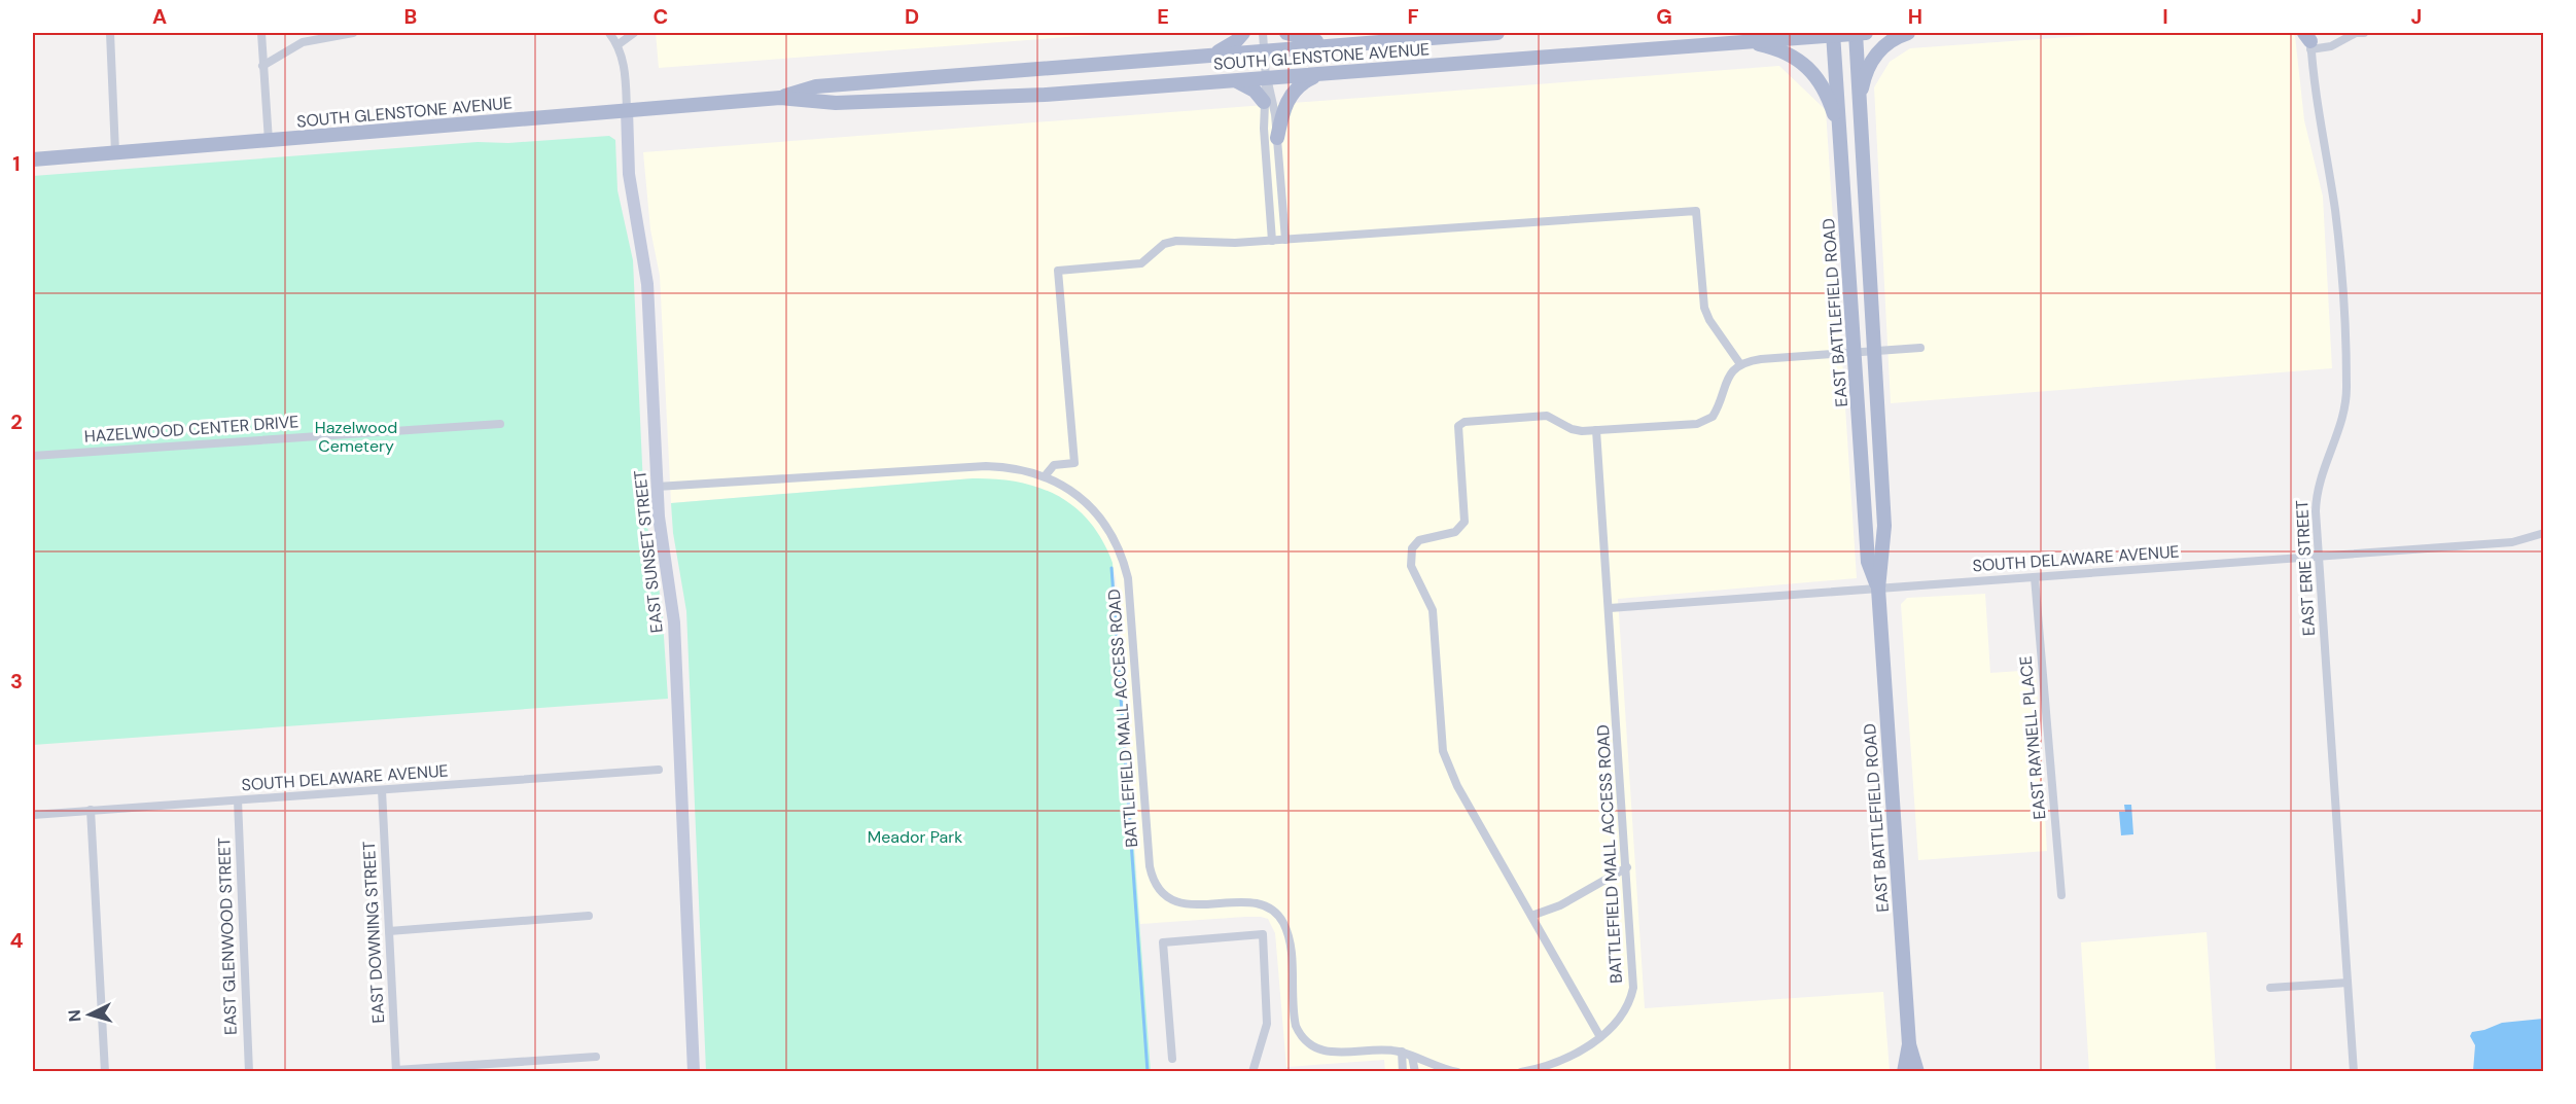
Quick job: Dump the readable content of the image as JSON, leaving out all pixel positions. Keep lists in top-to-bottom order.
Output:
{
  "streets": {
    "main road": ["SOUTH GLENSTONE AVENUE", "EAST BATTLEFIELD ROAD", "EAST SUNSET STREET"],
    "street": [
      "HAZELWOOD CENTER DRIVE",
      "SOUTH DELAWARE AVENUE",
      "EAST ERIE STREET",
      "BATTLEFIELD MALL ACCESS ROAD",
      "EAST RAYNELL PLACE",
      "EAST DOWNING STREET",
      "EAST GLENWOOD STREET"
    ]
  },
  "crossings": [
    ["SOUTH GLENSTONE AVENUE", "EAST BATTLEFIELD ROAD"],
    ["SOUTH GLENSTONE AVENUE", "EAST SUNSET STREET"],
    ["EAST BATTLEFIELD ROAD", "SOUTH DELAWARE AVENUE"],
    ["EAST SUNSET STREET", "BATTLEFIELD MALL ACCESS ROAD"],
    ["SOUTH DELAWARE AVENUE", "EAST ERIE STREET"],
    ["SOUTH DELAWARE AVENUE", "BATTLEFIELD MALL ACCESS ROAD"],
    ["SOUTH DELAWARE AVENUE", "EAST RAYNELL PLACE"],
    ["SOUTH DELAWARE AVENUE", "EAST DOWNING STREET"],
    ["SOUTH DELAWARE AVENUE", "EAST GLENWOOD STREET"]
  ],
  "parks": ["Hazelwood Cemetery", "Meador Park"],
  "north": "left",
  "grid": {
    "columns": [
      "A",
      "B",
      "C",
      "D",
      "E",
      "F",
      "G",
      "H",
      "I",
      "J"
    ],
    "rows": [
      "1",
      "2",
      "3",
      "4"
    ]
  }
}
